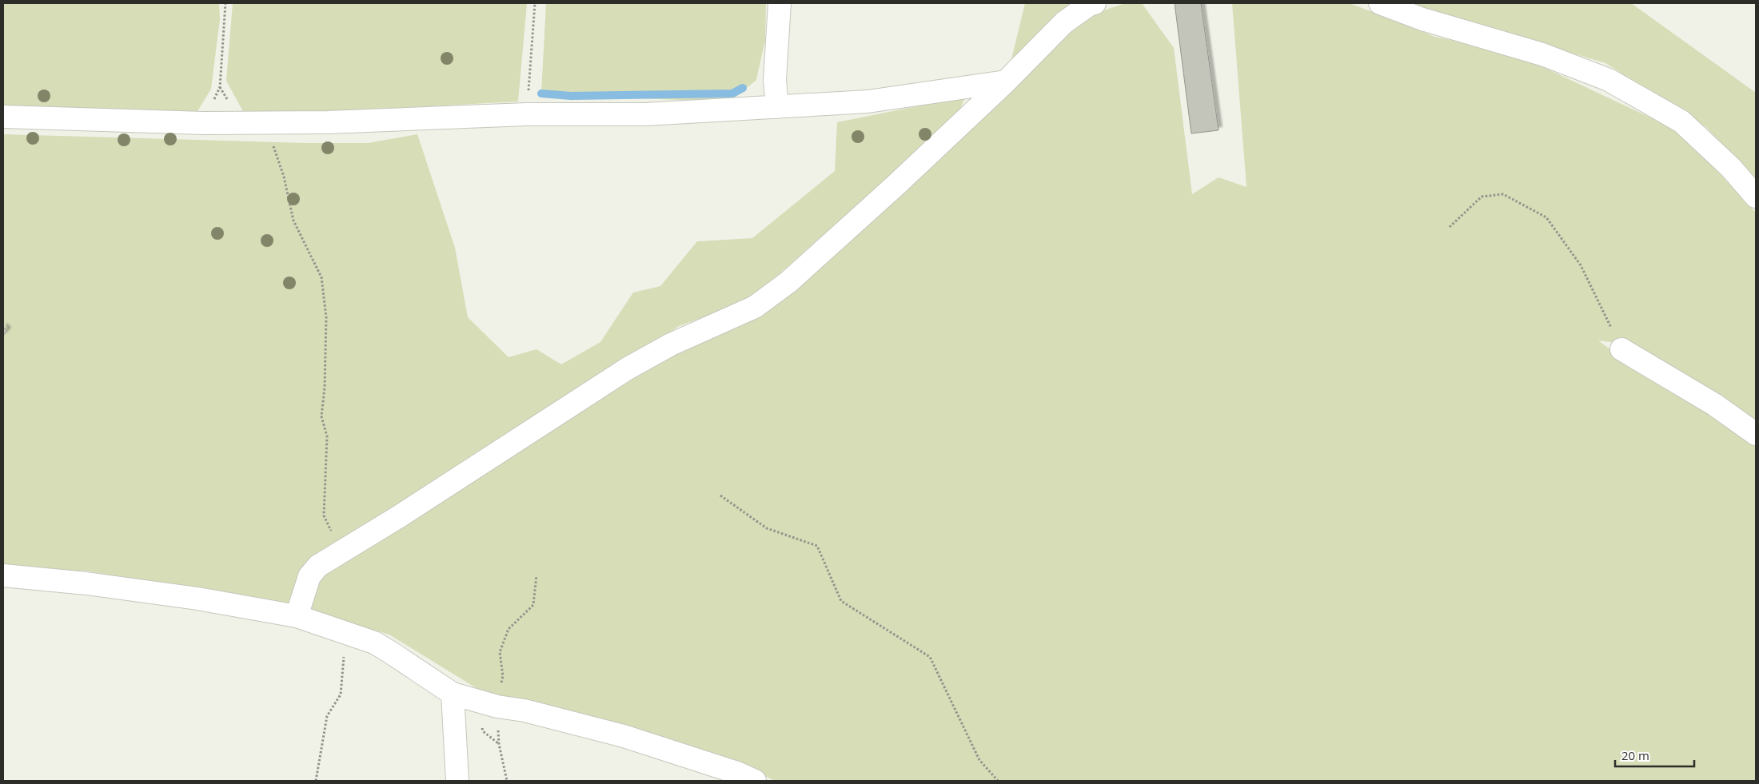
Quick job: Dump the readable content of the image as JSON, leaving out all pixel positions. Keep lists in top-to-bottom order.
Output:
{
  "scale_bar": "20 m"
}
